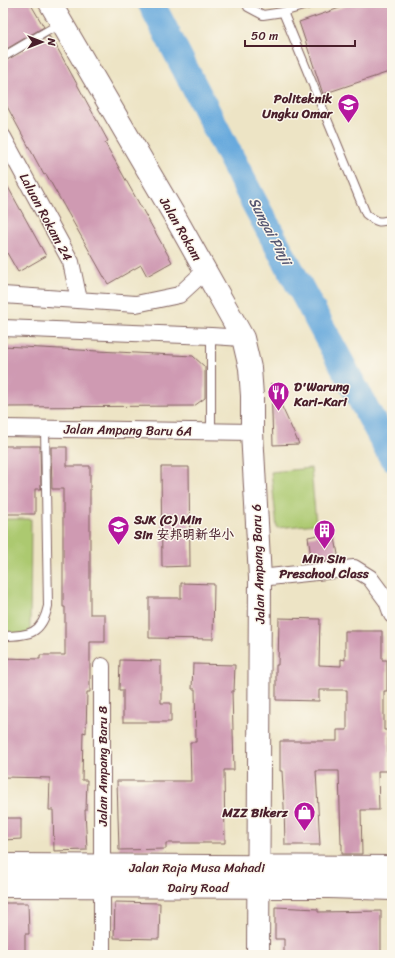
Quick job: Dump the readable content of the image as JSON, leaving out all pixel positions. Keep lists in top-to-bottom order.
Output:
{
  "streets": {
    "main road": ["Jalan Rokam", "Jalan Ampang Baru 6", "Jalan Raja Musa Mahadi"],
    "street": ["Laluan Rokam 24", "Jalan Ampang Baru 6A", "Jalan Ampang Baru 8"]
  },
  "crossings": [
    ["Laluan Rokam 24", "Jalan Rokam"],
    ["Jalan Rokam", "Jalan Ampang Baru 6"],
    ["Jalan Ampang Baru 6A", "Jalan Ampang Baru 6"],
    ["Jalan Ampang Baru 6", "Jalan Raja Musa Mahadi"],
    ["Jalan Ampang Baru 8", "Jalan Raja Musa Mahadi"]
  ],
  "water": ["Sungai Pinji"],
  "places": {
    "school or university": ["Politeknik Ungku Omar", "SJK (C) Min Sin 安邦明新华小"],
    "restaurant": ["D'Warung Kari-Kari"],
    "building": ["Min Sin Preschool Class"],
    "shop": ["MZZ Bikerz"]
  },
  "scale_bar": "50 m",
  "north": "right"
}
